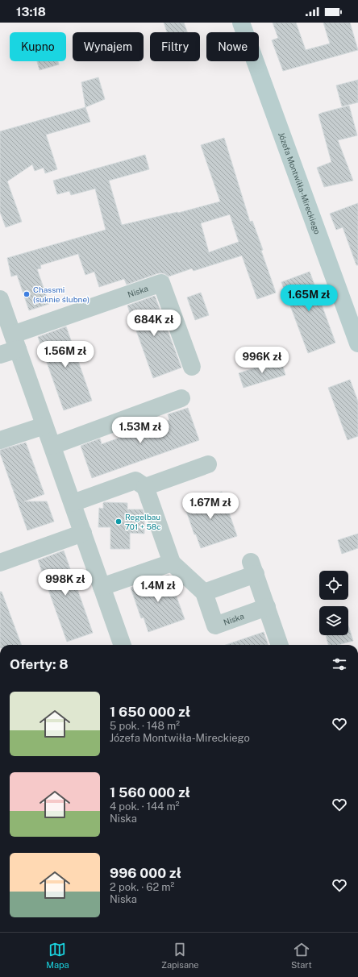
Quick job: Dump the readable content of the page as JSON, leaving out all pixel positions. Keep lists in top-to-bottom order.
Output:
{
  "streets": {
    "main road": ["Józefa Montwiłła-Mireckiego"],
    "street": ["Niska"]
  },
  "places": ["Chassmi (suknie ślubne)", "Regelbau 701 + 58c"],
  "page": {
    "status": "13:18",
    "chip": [
      "Kupno",
      "Wynajem",
      "Filtry",
      "Nowe"
    ],
    "price": [
      "1.65M zł",
      "684K zł",
      "1.56M zł",
      "996K zł",
      "1.53M zł",
      "1.67M zł",
      "998K zł",
      "1.4M zł"
    ],
    "heading": "Oferty: 8",
    "list": [
      {
        "name": "1 650 000 zł",
        "note": "5 pok. · 148 m² · Józefa Montwiłła-Mireckiego"
      },
      {
        "name": "1 560 000 zł",
        "note": "4 pok. · 144 m² · Niska"
      },
      {
        "name": "996 000 zł",
        "note": "2 pok. · 62 m² · Niska"
      }
    ],
    "tabs": ["Mapa", "Zapisane", "Start"]
  }
}
